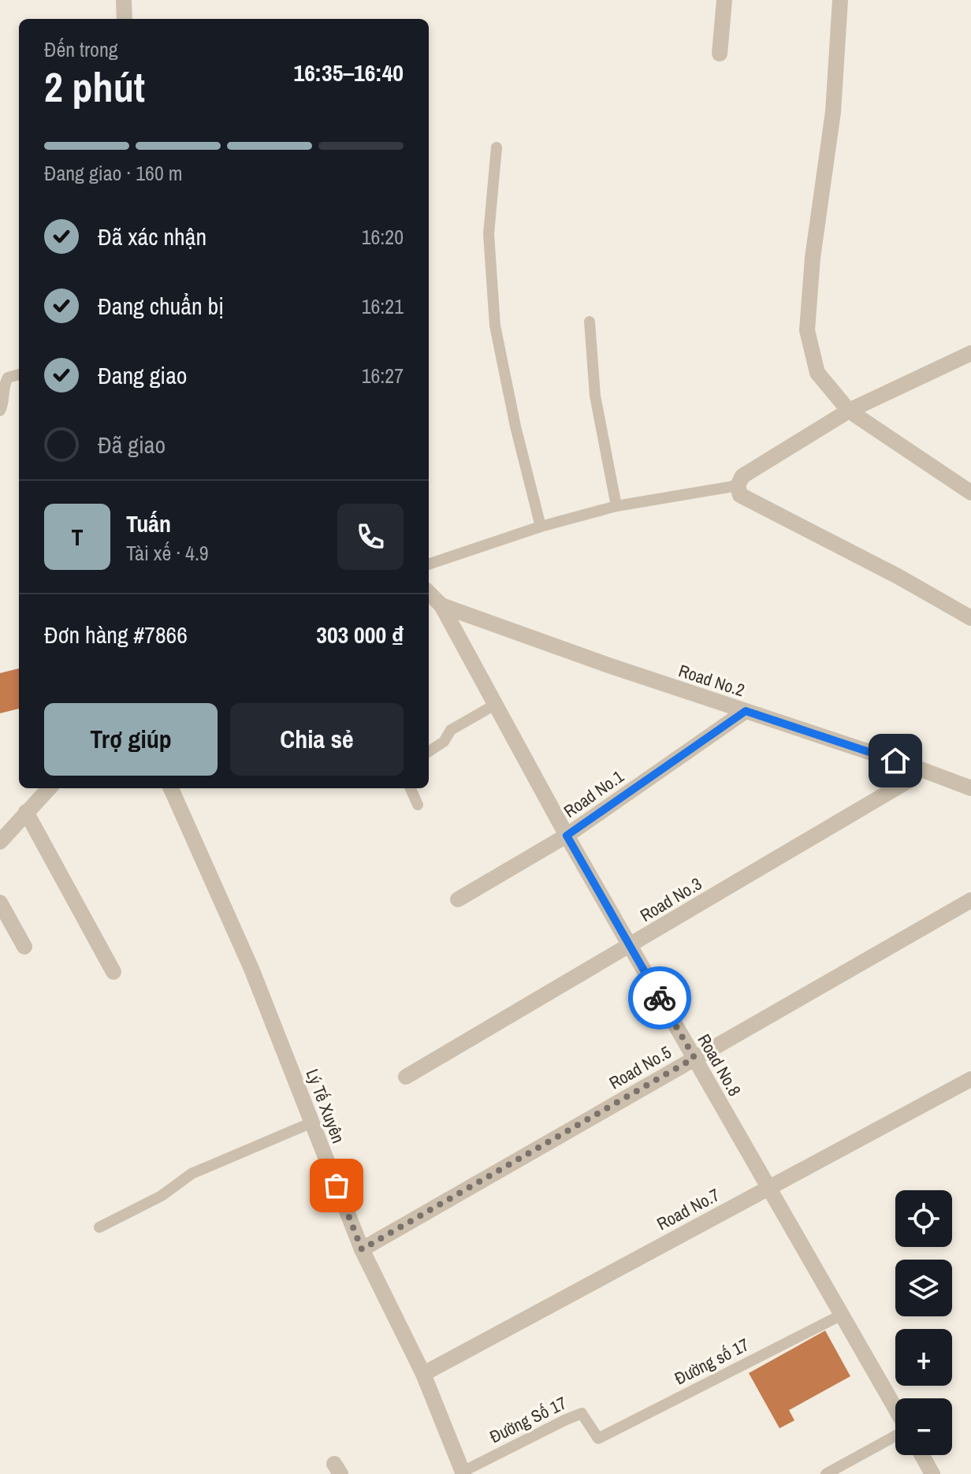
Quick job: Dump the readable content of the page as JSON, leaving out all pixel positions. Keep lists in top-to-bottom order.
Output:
{
  "streets": {
    "street": [
      "Road No.2",
      "Road No.1",
      "Road No.3",
      "Road No.8",
      "Road No.5",
      "Lý Tế Xuyên",
      "Road No.7"
    ],
    "lane": ["Đường số 17", "Đường Số 17"]
  },
  "crossings": [
    ["Road No.2", "Road No.1"],
    ["Road No.2", "Road No.3"],
    ["Road No.2", "Road No.8"],
    ["Road No.1", "Road No.8"],
    ["Road No.3", "Road No.8"],
    ["Road No.8", "Road No.5"],
    ["Road No.8", "Road No.7"],
    ["Road No.8", "Đường số 17"],
    ["Road No.5", "Lý Tế Xuyên"],
    ["Lý Tế Xuyên", "Road No.7"],
    ["Lý Tế Xuyên", "Đường Số 17"],
    ["Đường số 17", "Đường Số 17"]
  ],
  "page": {
    "heading": ["2 phút", "Đến trong", "16:35–16:40"],
    "panel": [
      "Tuấn",
      "Tài xế · 4.9",
      "Đơn hàng #7866",
      "303 000 ₫"
    ],
    "bar": "Đang giao · 160 m",
    "list": [
      ["Đã xác nhận", "16:20"],
      ["Đang chuẩn bị", "16:21"],
      ["Đang giao", "16:27"],
      "Đã giao"
    ],
    "round": "T",
    "buttons": ["Trợ giúp", "Chia sẻ"],
    "map_buttons": ["+", "−"]
  }
}
